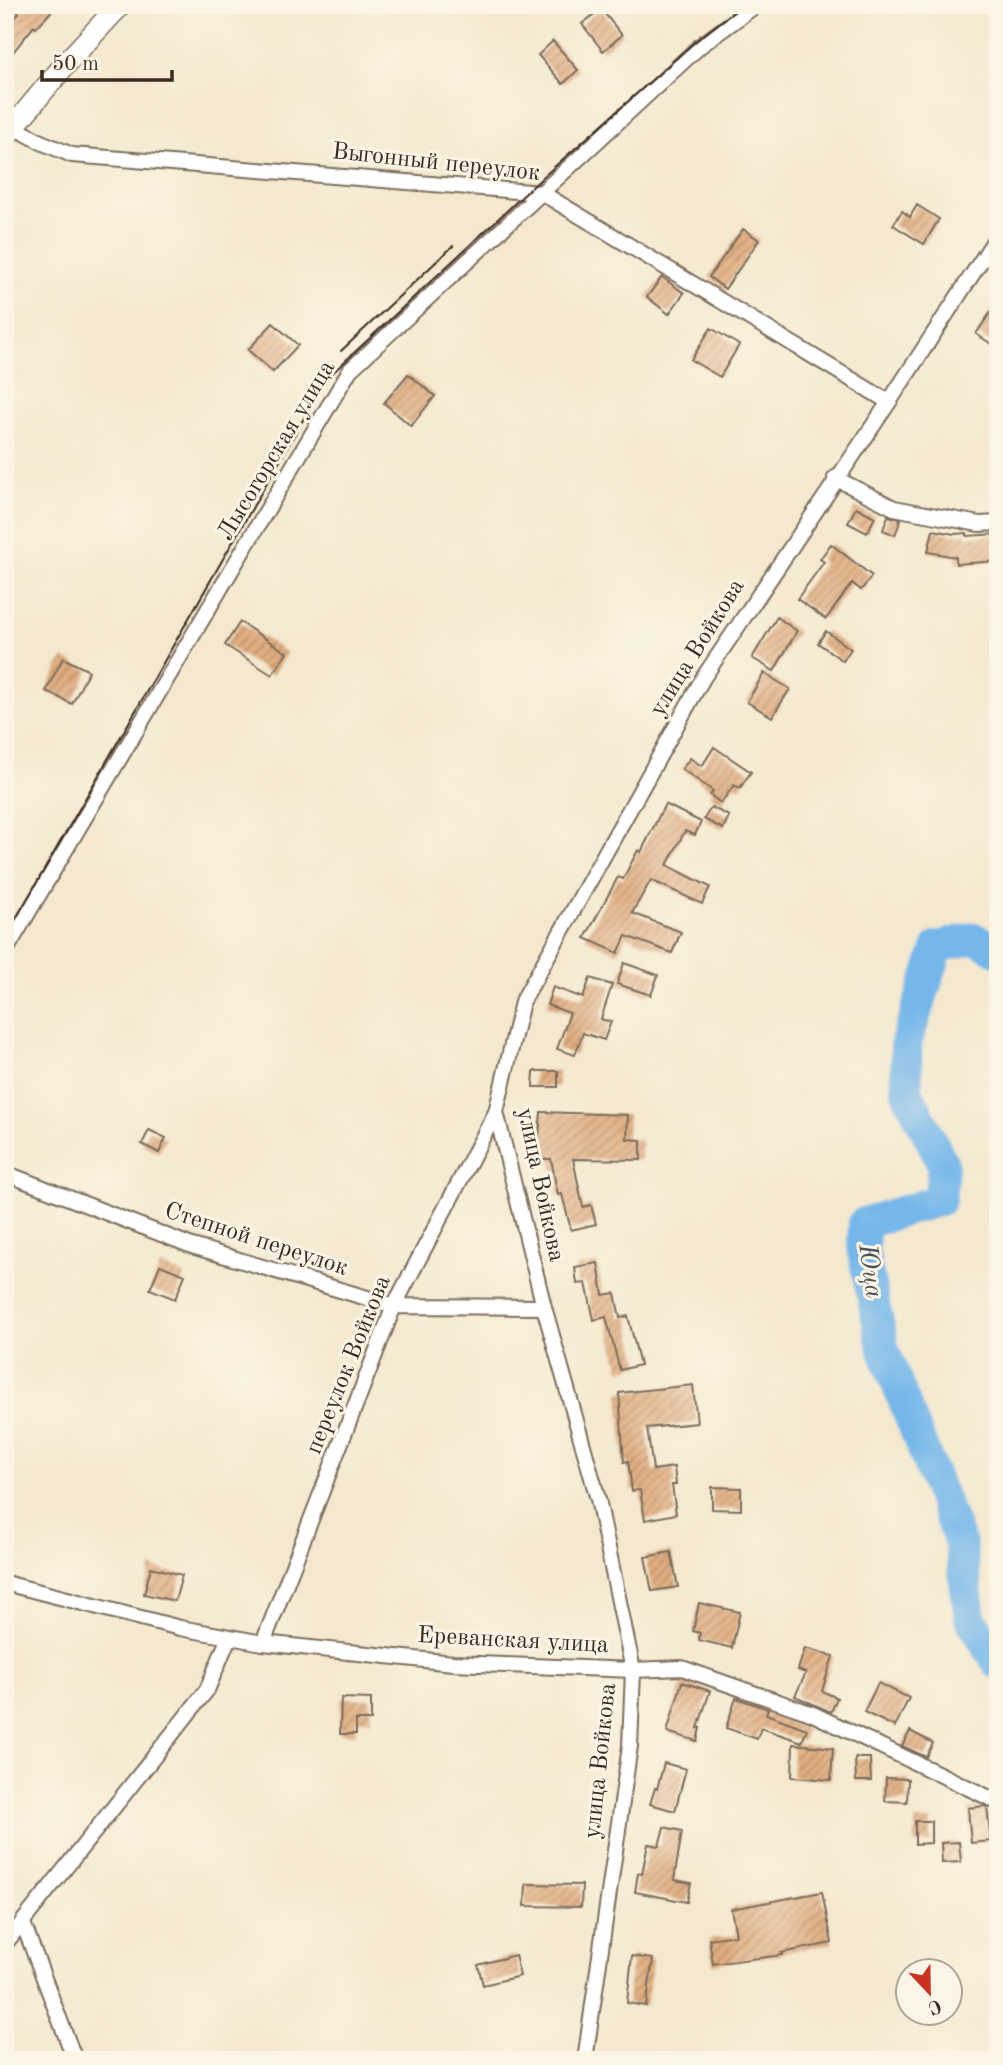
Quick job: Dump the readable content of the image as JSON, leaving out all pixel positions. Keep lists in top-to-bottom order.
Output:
{
  "streets": {
    "street": [
      "Выгонный переулок",
      "Лысогорская улица",
      "улица Войкова",
      "Степной переулок",
      "переулок Войкова",
      "Ереванская улица"
    ]
  },
  "crossings": [
    ["Выгонный переулок", "Лысогорская улица"],
    ["Выгонный переулок", "улица Войкова"],
    ["улица Войкова", "Степной переулок"],
    ["улица Войкова", "переулок Войкова"],
    ["улица Войкова", "Ереванская улица"],
    ["Степной переулок", "переулок Войкова"],
    ["переулок Войкова", "Ереванская улица"]
  ],
  "water": ["Юца"],
  "scale_bar": "50 m",
  "north": "bottom"
}
